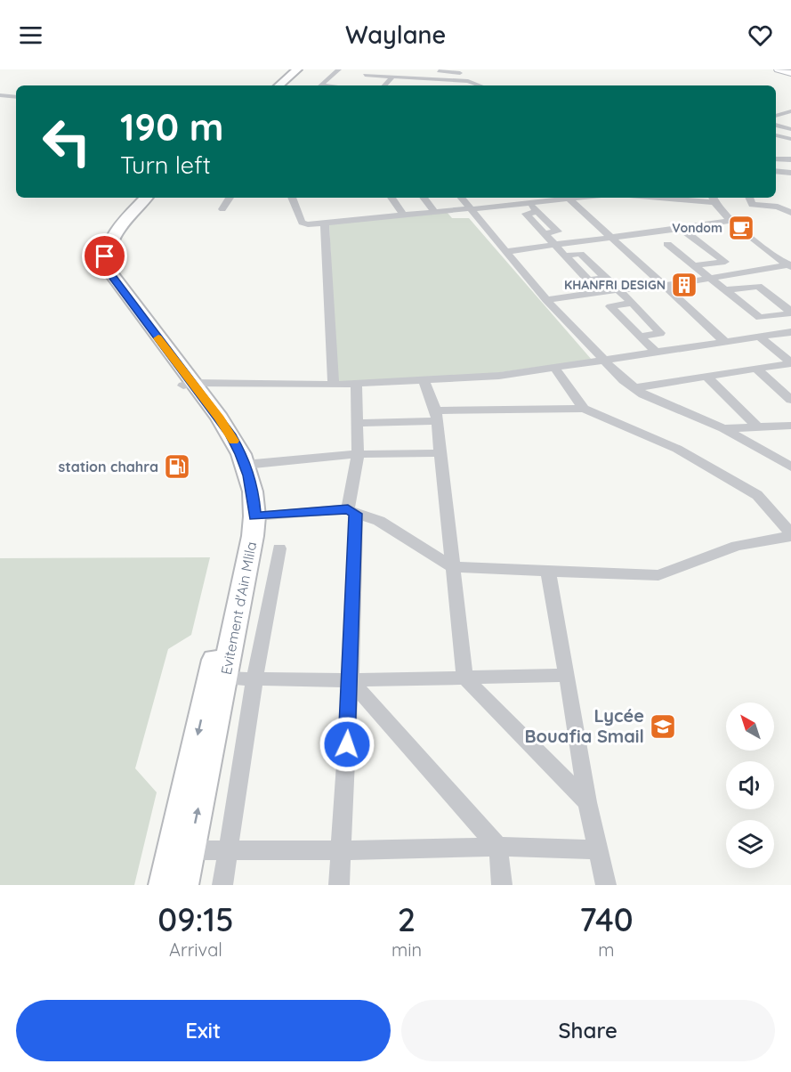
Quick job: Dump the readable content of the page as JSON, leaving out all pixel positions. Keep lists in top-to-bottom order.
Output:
{
  "streets": {
    "highway": ["Evitement d'Ain Mlila"]
  },
  "places": {
    "cafe": ["Vondom"],
    "building": ["KHANFRI DESIGN"],
    "fuel station": ["station chahra"],
    "school or university": ["Lycée Bouafia Smail"]
  },
  "north": "top left",
  "page": {
    "header": "Waylane",
    "turn": ["190 m", "Turn left"],
    "eta": [
      "09:15",
      "Arrival",
      "2",
      "min",
      "740",
      "m"
    ],
    "buttons": ["Exit", "Share"]
  }
}
